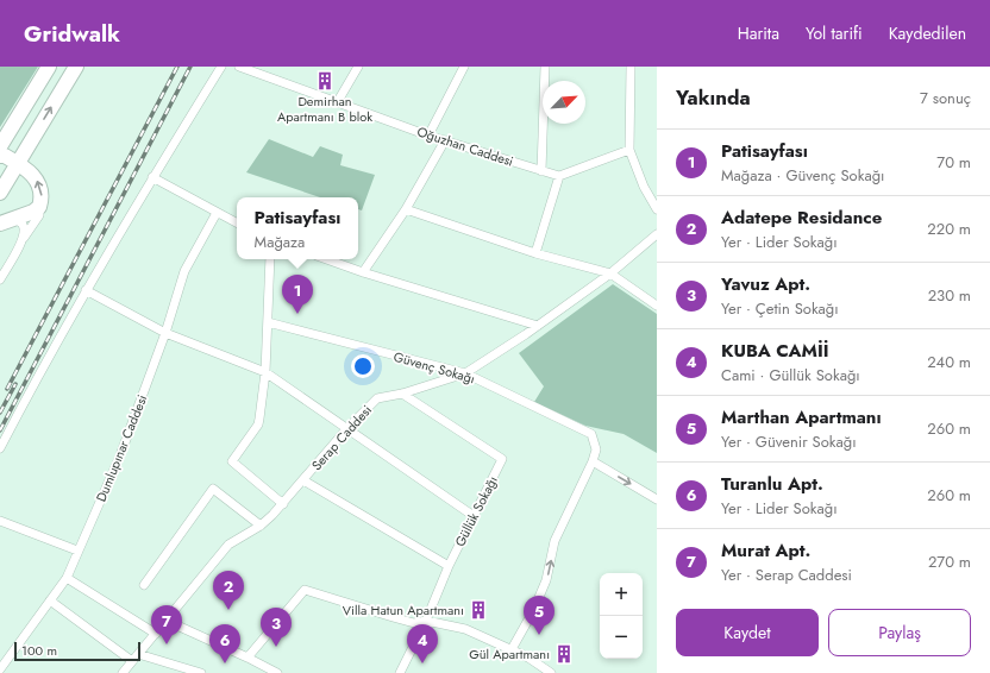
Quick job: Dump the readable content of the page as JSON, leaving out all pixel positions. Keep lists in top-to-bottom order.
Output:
{
  "streets": {
    "street": [
      "Oğuzhan Caddesi",
      "Güvenç Sokağı",
      "Serap Caddesi",
      "Dumlupınar Caddesi",
      "Güllük Sokağı"
    ]
  },
  "crossings": [
    ["Güvenç Sokağı", "Serap Caddesi"],
    ["Serap Caddesi", "Güllük Sokağı"]
  ],
  "places": {
    "building": ["Demirhan Apartmanı B blok", "Villa Hatun Apartmanı", "Gül Apartmanı"]
  },
  "scale_bar": "100 m",
  "north": "top right",
  "page": {
    "header": "Gridwalk",
    "nav": ["Harita", "Yol tarifi", "Kaydedilen"],
    "heading": ["Yakında", "7 sonuç"],
    "list": [
      {
        "mark": "1",
        "name": "Patisayfası",
        "note": "Mağaza · Güvenç Sokağı",
        "value": "70 m"
      },
      {
        "mark": "2",
        "name": "Adatepe Residance",
        "note": "Yer · Lider Sokağı",
        "value": "220 m"
      },
      {
        "mark": "3",
        "name": "Yavuz Apt.",
        "note": "Yer · Çetin Sokağı",
        "value": "230 m"
      },
      {
        "mark": "4",
        "name": "KUBA CAMİİ",
        "note": "Cami · Güllük Sokağı",
        "value": "240 m"
      },
      {
        "mark": "5",
        "name": "Marthan Apartmanı",
        "note": "Yer · Güvenir Sokağı",
        "value": "260 m"
      },
      {
        "mark": "6",
        "name": "Turanlu Apt.",
        "note": "Yer · Lider Sokağı",
        "value": "260 m"
      },
      {
        "mark": "7",
        "name": "Murat Apt.",
        "note": "Yer · Serap Caddesi",
        "value": "270 m"
      }
    ],
    "popup": ["Patisayfası", "Mağaza"],
    "pins": [
      "1",
      "2",
      "5",
      "7",
      "3",
      "4",
      "6"
    ],
    "map_buttons": ["+", "−"],
    "buttons": ["Kaydet", "Paylaş"],
    "scale": "100 m"
  }
}
